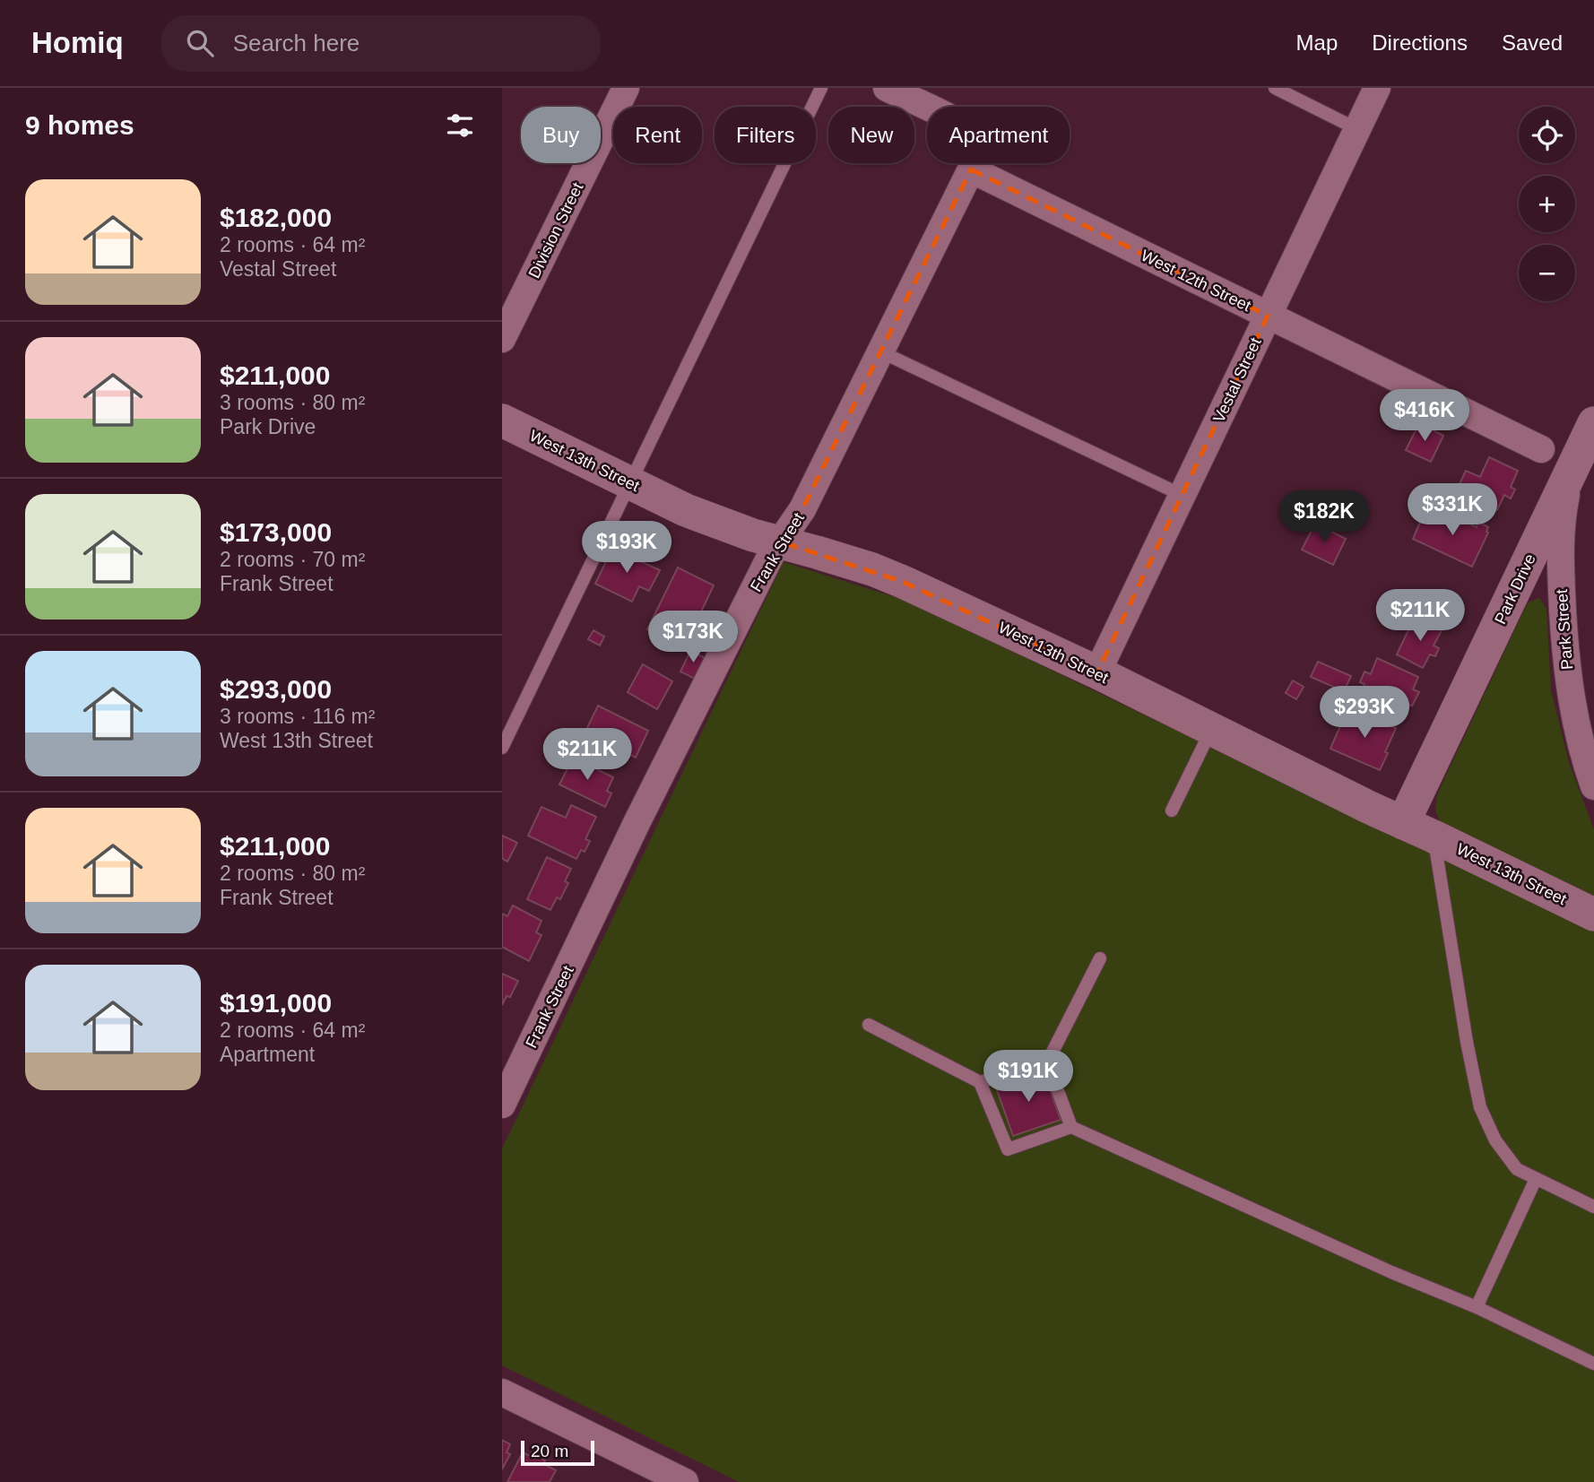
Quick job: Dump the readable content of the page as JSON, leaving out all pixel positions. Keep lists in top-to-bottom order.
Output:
{
  "streets": {
    "street": [
      "Division Street",
      "West 12th Street",
      "Vestal Street",
      "West 13th Street",
      "Frank Street",
      "Park Drive",
      "Park Street"
    ]
  },
  "crossings": [
    ["West 12th Street", "Vestal Street"],
    ["West 12th Street", "Frank Street"],
    ["Vestal Street", "West 13th Street"],
    ["West 13th Street", "Frank Street"],
    ["West 13th Street", "Park Drive"],
    ["Park Drive", "Park Street"]
  ],
  "scale_bar": "20 m",
  "page": {
    "header": "Homiq",
    "search": "Search here",
    "nav": ["Map", "Directions", "Saved"],
    "heading": "9 homes",
    "map_buttons": ["+", "−"],
    "chip": [
      "Buy",
      "Rent",
      "Filters",
      "New",
      "Apartment"
    ],
    "list": [
      {
        "name": "$182,000",
        "note": "2 rooms · 64 m² · Vestal Street"
      },
      {
        "name": "$211,000",
        "note": "3 rooms · 80 m² · Park Drive"
      },
      {
        "name": "$173,000",
        "note": "2 rooms · 70 m² · Frank Street"
      },
      {
        "name": "$293,000",
        "note": "3 rooms · 116 m² · West 13th Street"
      },
      {
        "name": "$211,000",
        "note": "2 rooms · 80 m² · Frank Street"
      },
      {
        "name": "$191,000",
        "note": "2 rooms · 64 m² · Apartment"
      }
    ],
    "price": [
      "$416K",
      "$331K",
      "$182K",
      "$193K",
      "$211K",
      "$173K",
      "$293K",
      "$211K",
      "$191K"
    ],
    "scale": "20 m"
  }
}
